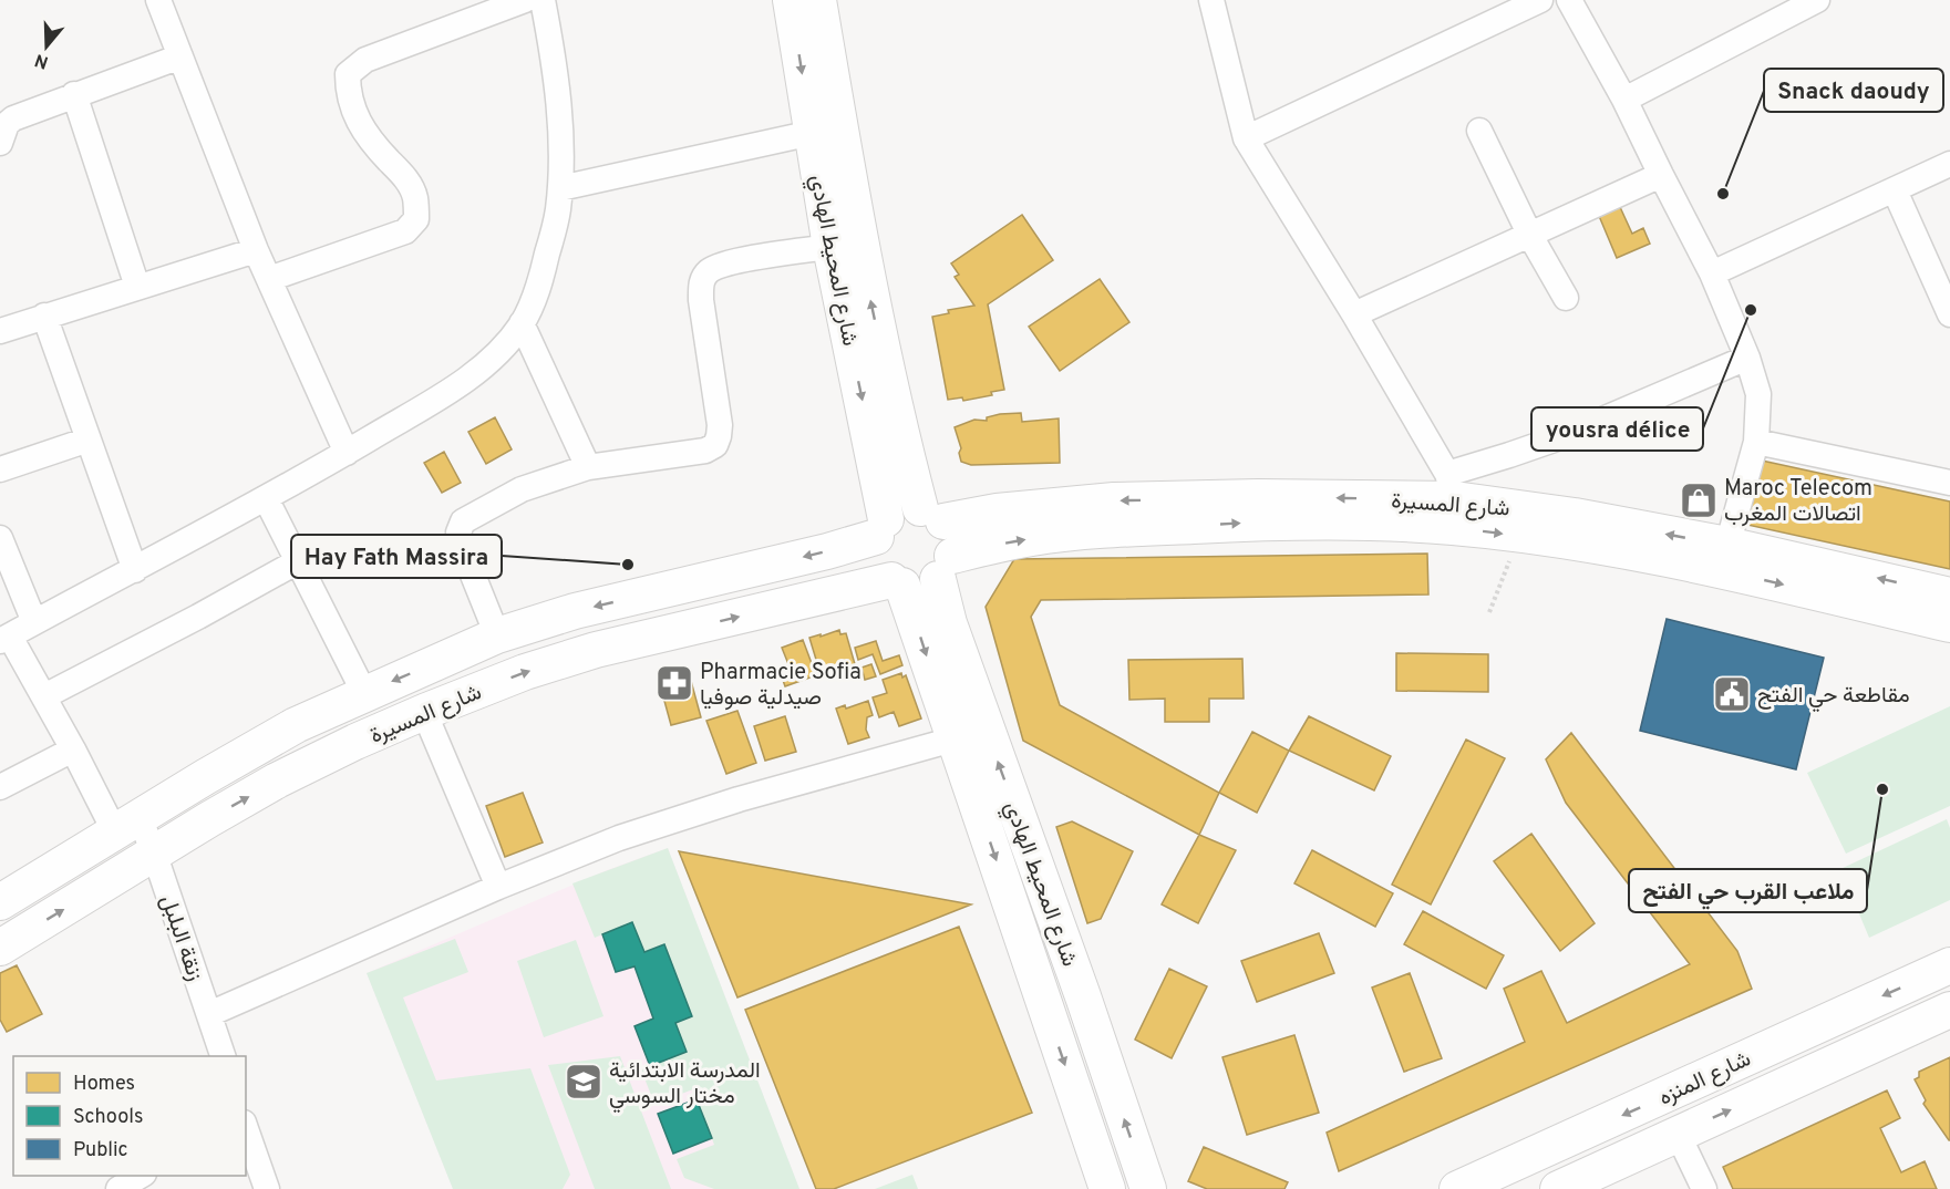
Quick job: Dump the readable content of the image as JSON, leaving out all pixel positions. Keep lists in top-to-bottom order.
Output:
{
  "streets": {
    "street": [
      "شارع المحيط الهادي",
      "شارع المسيرة",
      "زنقة البلبل",
      "شارع المنزه"
    ]
  },
  "crossings": [
    ["شارع المحيط الهادي", "شارع المسيرة"],
    ["شارع المسيرة", "زنقة البلبل"]
  ],
  "places": {
    "other": [
      "Snack daoudy",
      "yousra délice",
      "Hay Fath Massira",
      "ملاعب القرب حي الفتح"
    ],
    "shop": ["Maroc Telecom اتصالات المغرب"],
    "pharmacy": ["Pharmacie Sofia صيدلية صوفيا"],
    "public building": ["مقاطعة حي الفتح"],
    "school or university": ["المدرسة الابتدائية مختار السوسي"]
  },
  "legend": ["Homes", "Schools", "Public"],
  "north": "bottom"
}
